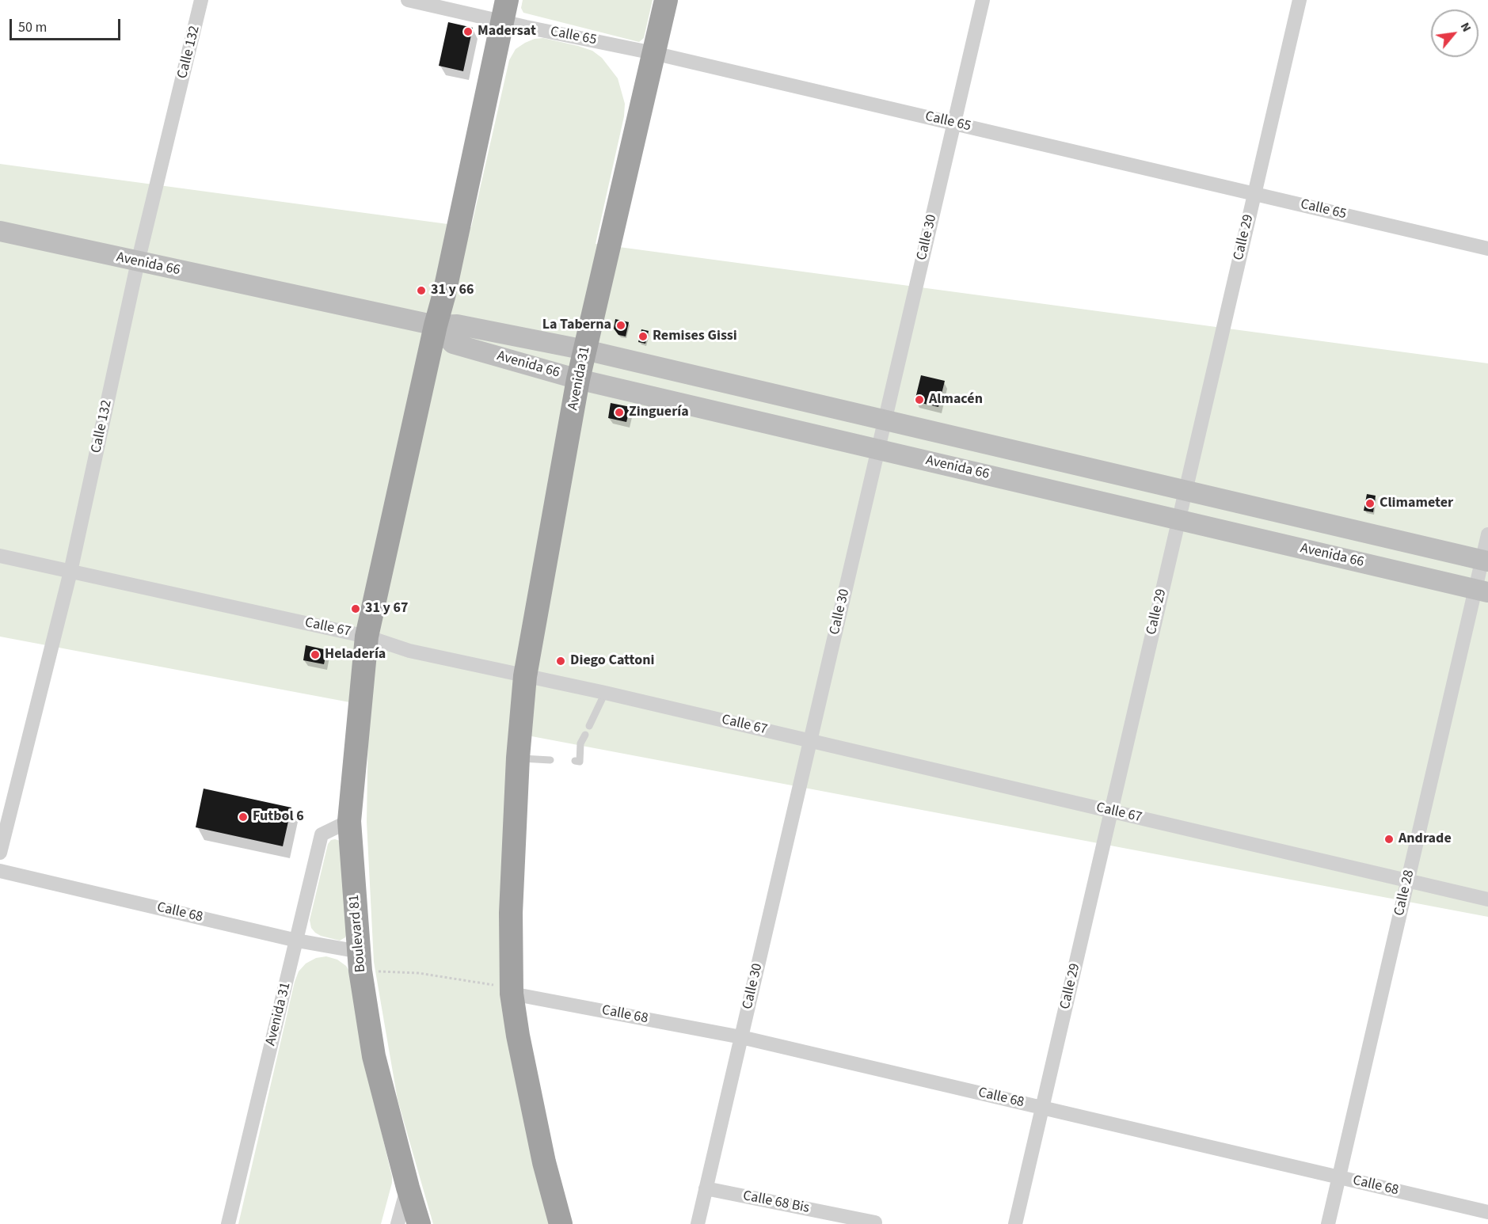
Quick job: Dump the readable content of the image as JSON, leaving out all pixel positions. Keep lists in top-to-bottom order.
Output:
{
  "streets": {
    "highway": ["Avenida 31", "Boulevard 81"],
    "main road": ["Avenida 66"],
    "street": [
      "Calle 65",
      "Calle 132",
      "Calle 30",
      "Calle 29",
      "Calle 67",
      "Calle 28",
      "Calle 68",
      "Calle 68 Bis"
    ]
  },
  "crossings": [
    ["Calle 65", "Calle 30"],
    ["Calle 65", "Calle 29"],
    ["Calle 65", "Avenida 31"],
    ["Calle 132", "Avenida 66"],
    ["Calle 132", "Calle 67"],
    ["Calle 30", "Avenida 66"],
    ["Calle 30", "Calle 67"],
    ["Calle 30", "Calle 68"],
    ["Calle 30", "Calle 68 Bis"],
    ["Calle 29", "Avenida 66"],
    ["Calle 29", "Calle 67"],
    ["Calle 29", "Calle 68"],
    ["Avenida 66", "Avenida 31"],
    ["Avenida 66", "Calle 28"],
    ["Avenida 31", "Calle 67"],
    ["Avenida 31", "Calle 68"],
    ["Avenida 31", "Boulevard 81"],
    ["Calle 67", "Calle 28"],
    ["Calle 67", "Boulevard 81"],
    ["Calle 28", "Calle 68"],
    ["Calle 68", "Boulevard 81"]
  ],
  "places": [
    "Madersat",
    "31 y 66",
    "La Taberna",
    "Remises Gissi",
    "Almacén",
    "Zinguería",
    "Climameter",
    "31 y 67",
    "Heladería",
    "Diego Cattoni",
    "Futbol 6",
    "Andrade"
  ],
  "scale_bar": "50 m",
  "north": "top right"
}
